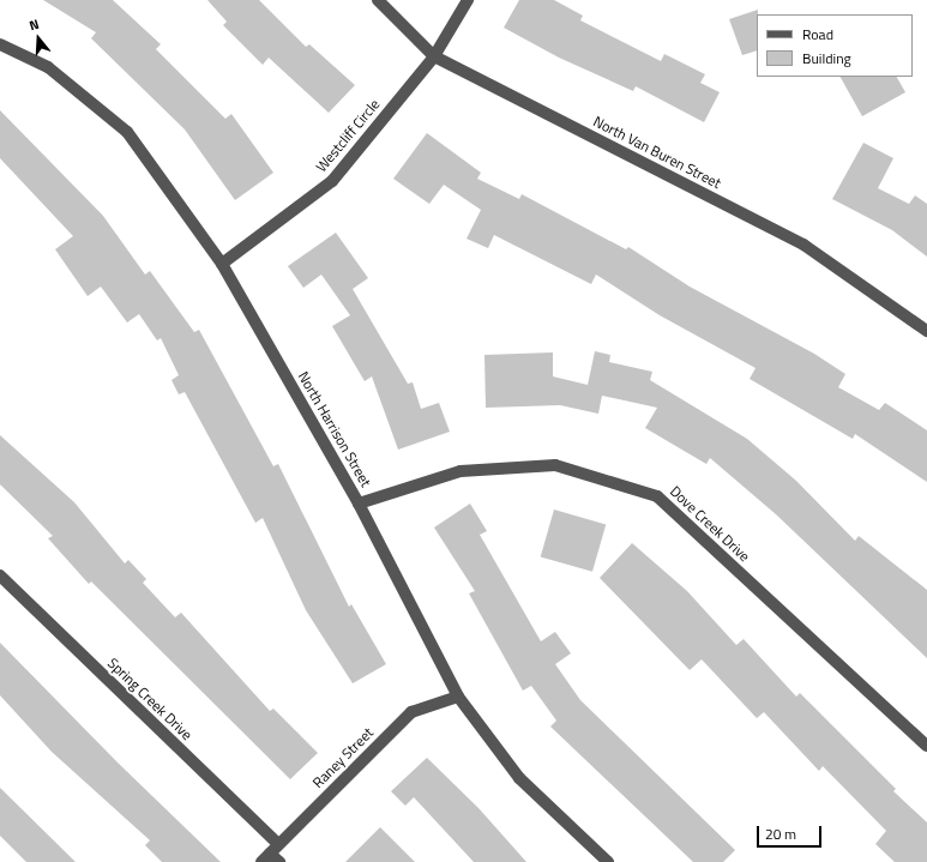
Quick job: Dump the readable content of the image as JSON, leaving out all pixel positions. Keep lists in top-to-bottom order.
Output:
{
  "streets": {
    "street": [
      "Westcliff Circle",
      "North Van Buren Street",
      "North Harrison Street",
      "Dove Creek Drive",
      "Spring Creek Drive",
      "Raney Street"
    ]
  },
  "crossings": [
    ["Westcliff Circle", "North Van Buren Street"],
    ["Westcliff Circle", "North Harrison Street"],
    ["North Harrison Street", "Dove Creek Drive"],
    ["North Harrison Street", "Raney Street"],
    ["Spring Creek Drive", "Raney Street"]
  ],
  "legend": ["Road", "Building"],
  "scale_bar": "20 m",
  "north": "top"
}
